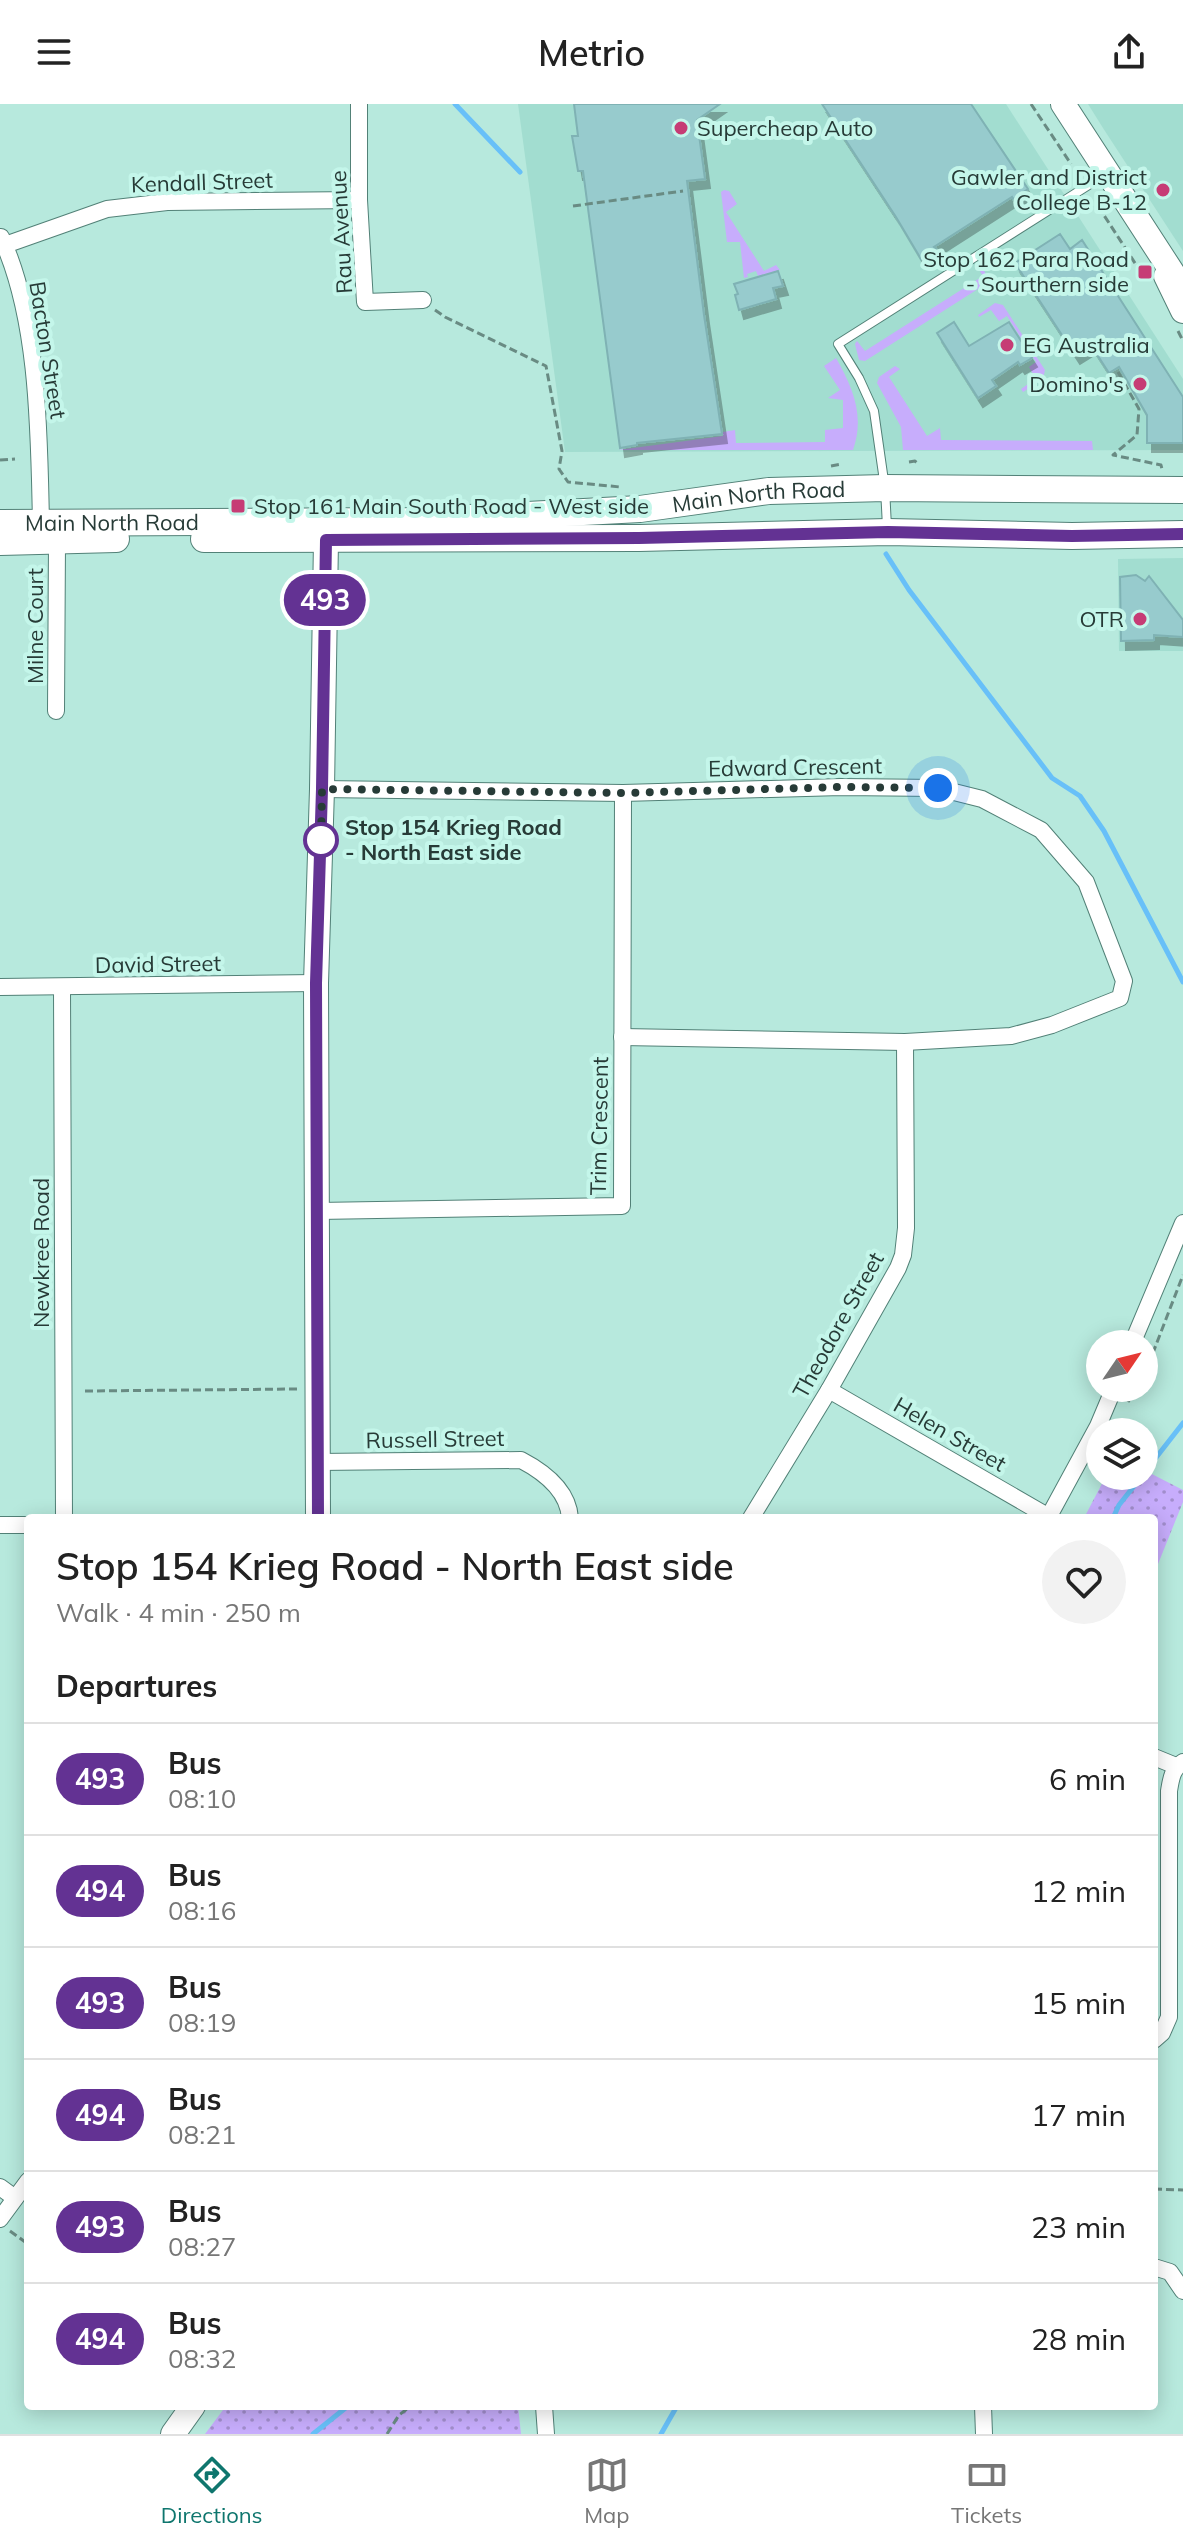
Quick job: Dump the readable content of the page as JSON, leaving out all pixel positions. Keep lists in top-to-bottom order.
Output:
{
  "streets": {
    "main road": ["Main North Road"],
    "street": [
      "Kendall Street",
      "Rau Avenue",
      "Bacton Street",
      "Milne Court",
      "Edward Crescent",
      "David Street",
      "Trim Crescent",
      "Newkree Road",
      "Theodore Street",
      "Helen Street",
      "Russell Street"
    ]
  },
  "crossings": [
    ["Kendall Street", "Rau Avenue"],
    ["Kendall Street", "Bacton Street"],
    ["Bacton Street", "Main North Road"],
    ["Bacton Street", "Milne Court"],
    ["Main North Road", "Milne Court"],
    ["Edward Crescent", "Trim Crescent"],
    ["Edward Crescent", "Theodore Street"],
    ["David Street", "Newkree Road"],
    ["Theodore Street", "Helen Street"]
  ],
  "places": {
    "other": [
      "Supercheap Auto",
      "Gawler and District College B-12",
      "EG Australia",
      "Domino's",
      "OTR",
      "Stop 154 Krieg Road - North East side"
    ],
    "transit": ["Stop 162 Para Road - Sourthern side", "Stop 161 Main South Road - West side"]
  },
  "lines": ["bus line 493"],
  "north": "top right",
  "page": {
    "header": "Metrio",
    "on_map": "493",
    "heading": [
      ["Stop 154 Krieg Road - North East side", "Walk · 4 min · 250 m"],
      "Departures"
    ],
    "list": [
      {
        "mark": "493",
        "name": "Bus",
        "note": "08:10",
        "value": "6 min"
      },
      {
        "mark": "494",
        "name": "Bus",
        "note": "08:16",
        "value": "12 min"
      },
      {
        "mark": "493",
        "name": "Bus",
        "note": "08:19",
        "value": "15 min"
      },
      {
        "mark": "494",
        "name": "Bus",
        "note": "08:21",
        "value": "17 min"
      },
      {
        "mark": "493",
        "name": "Bus",
        "note": "08:27",
        "value": "23 min"
      },
      {
        "mark": "494",
        "name": "Bus",
        "note": "08:32",
        "value": "28 min"
      }
    ],
    "tabs": ["Directions", "Map", "Tickets"]
  }
}
